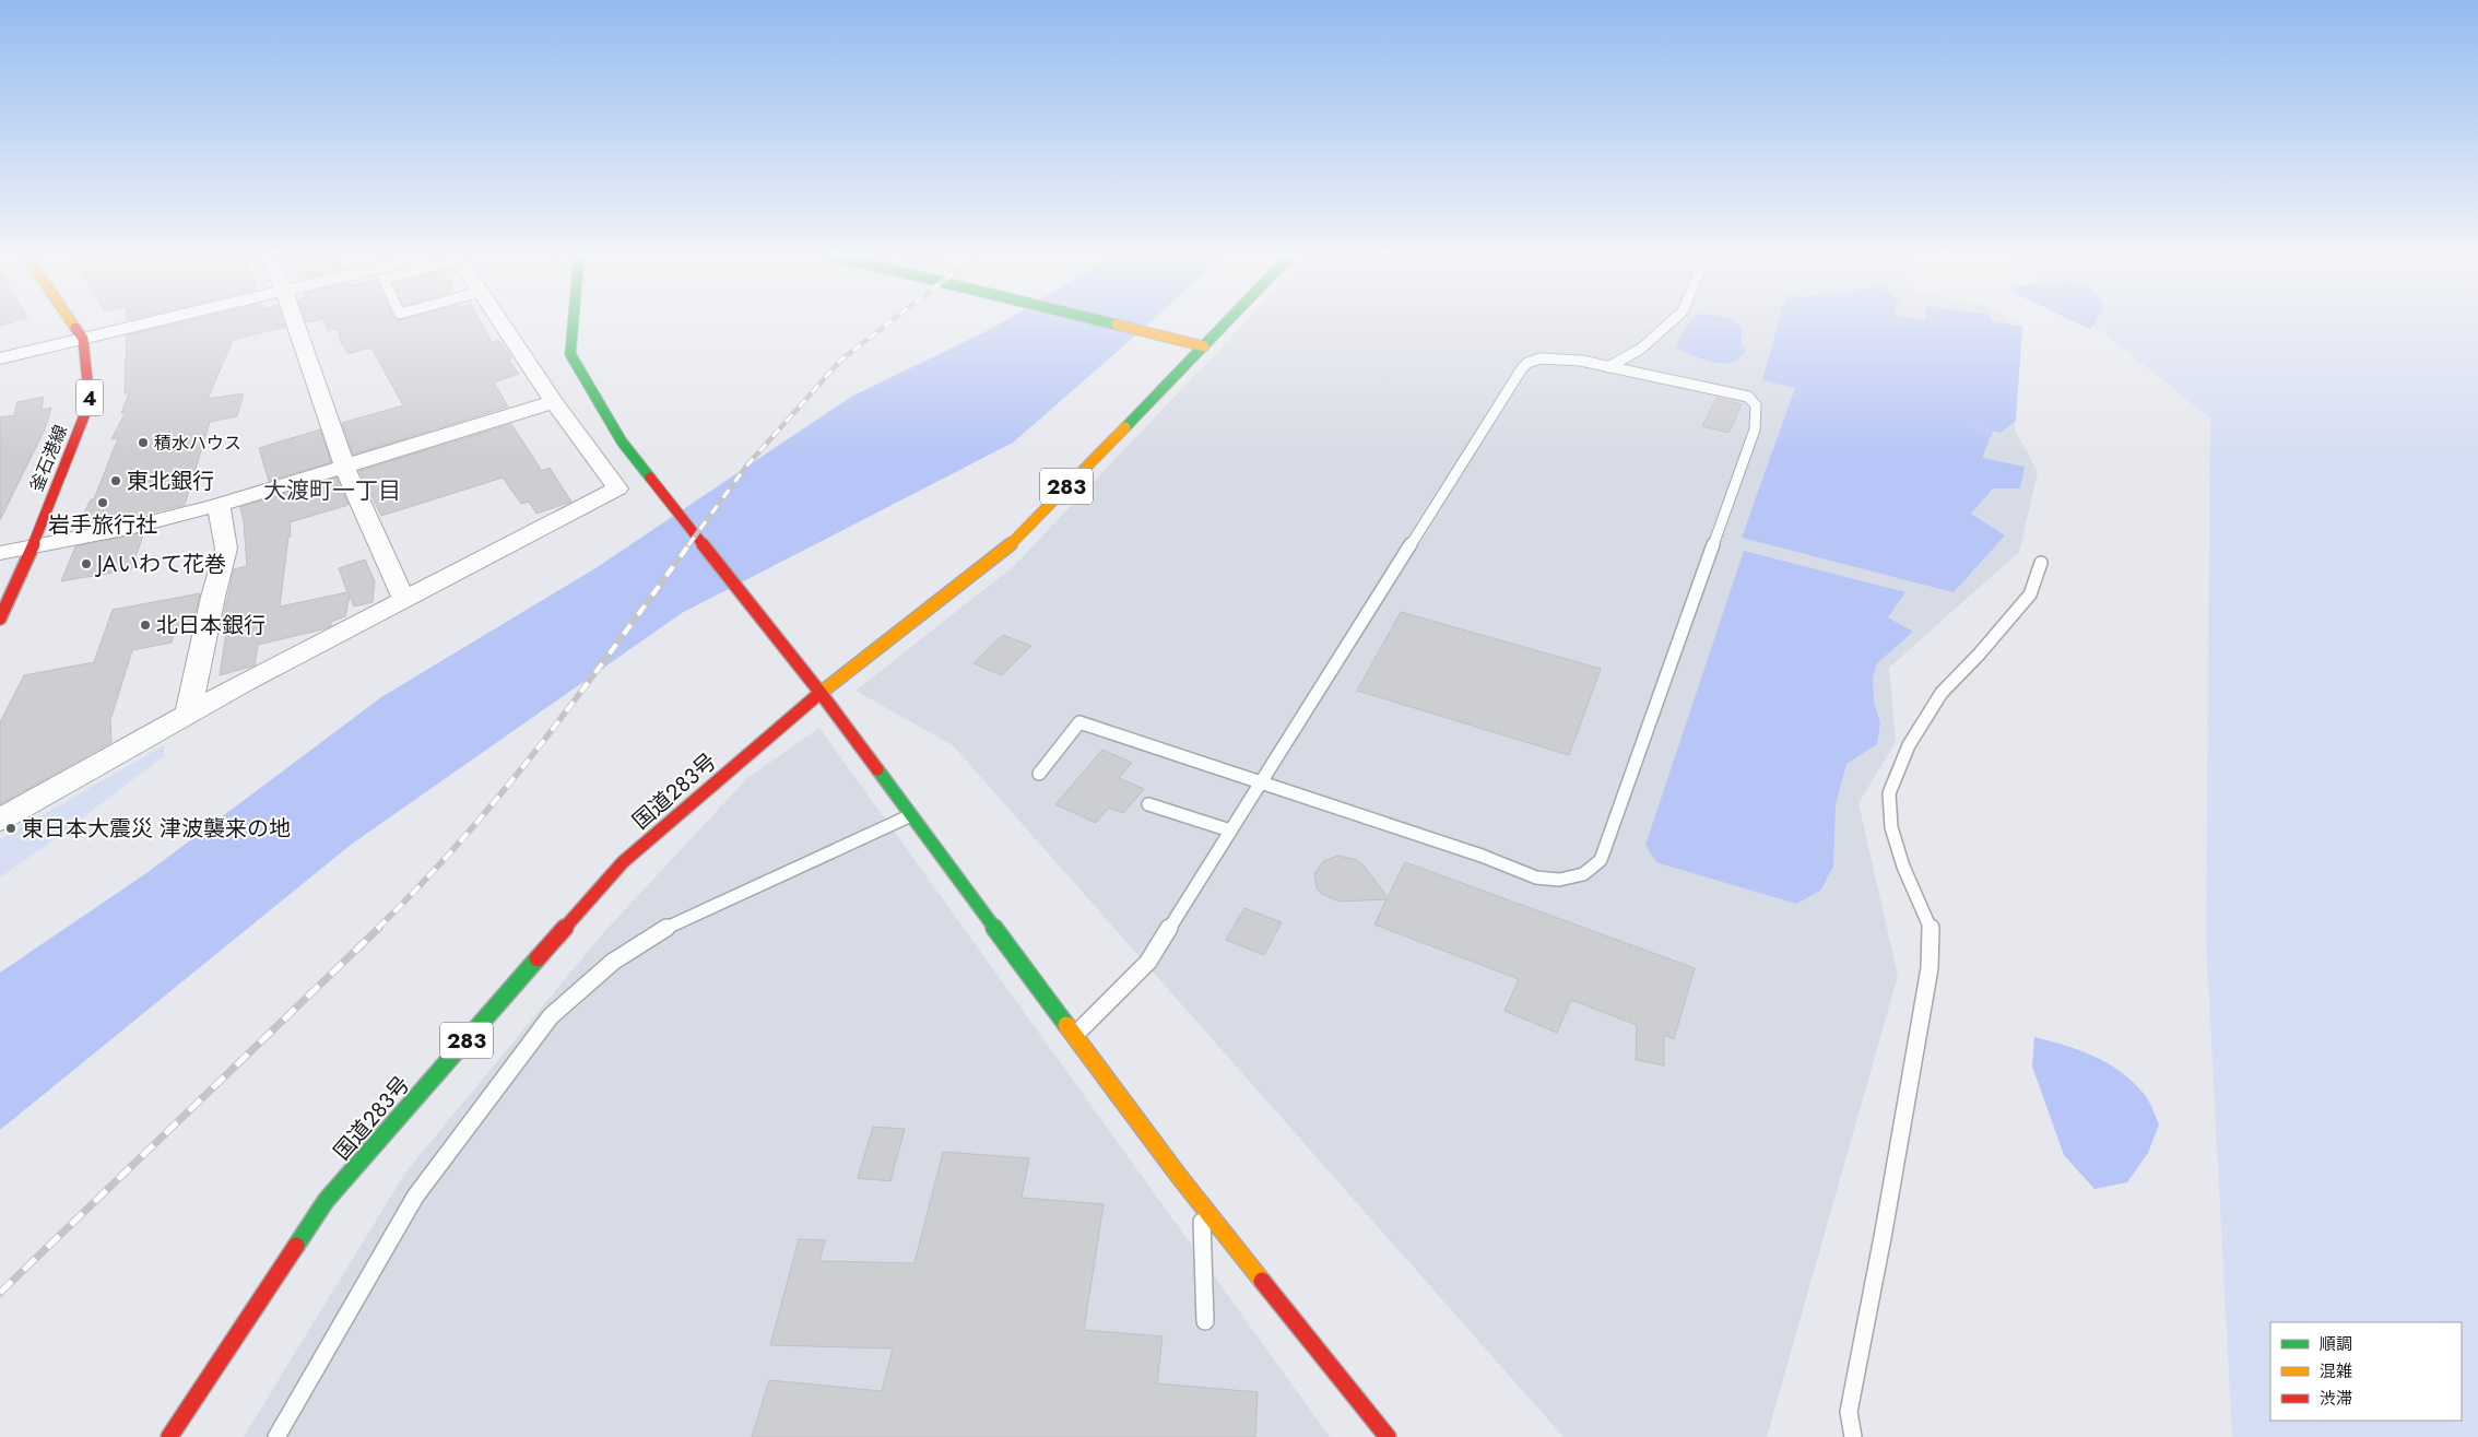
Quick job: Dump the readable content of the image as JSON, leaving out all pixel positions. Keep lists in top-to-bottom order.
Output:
{
  "streets": {
    "main road": [
      "4",
      "釜石港線",
      "283",
      "国道283号"
    ]
  },
  "districts": ["大渡町一丁目"],
  "places": [
    "積水ハウス",
    "東北銀行",
    "岩手旅行社",
    "JAいわて花巻",
    "北日本銀行",
    "東日本大震災 津波襲来の地"
  ],
  "legend": ["順調", "混雑", "渋滞"]
}
